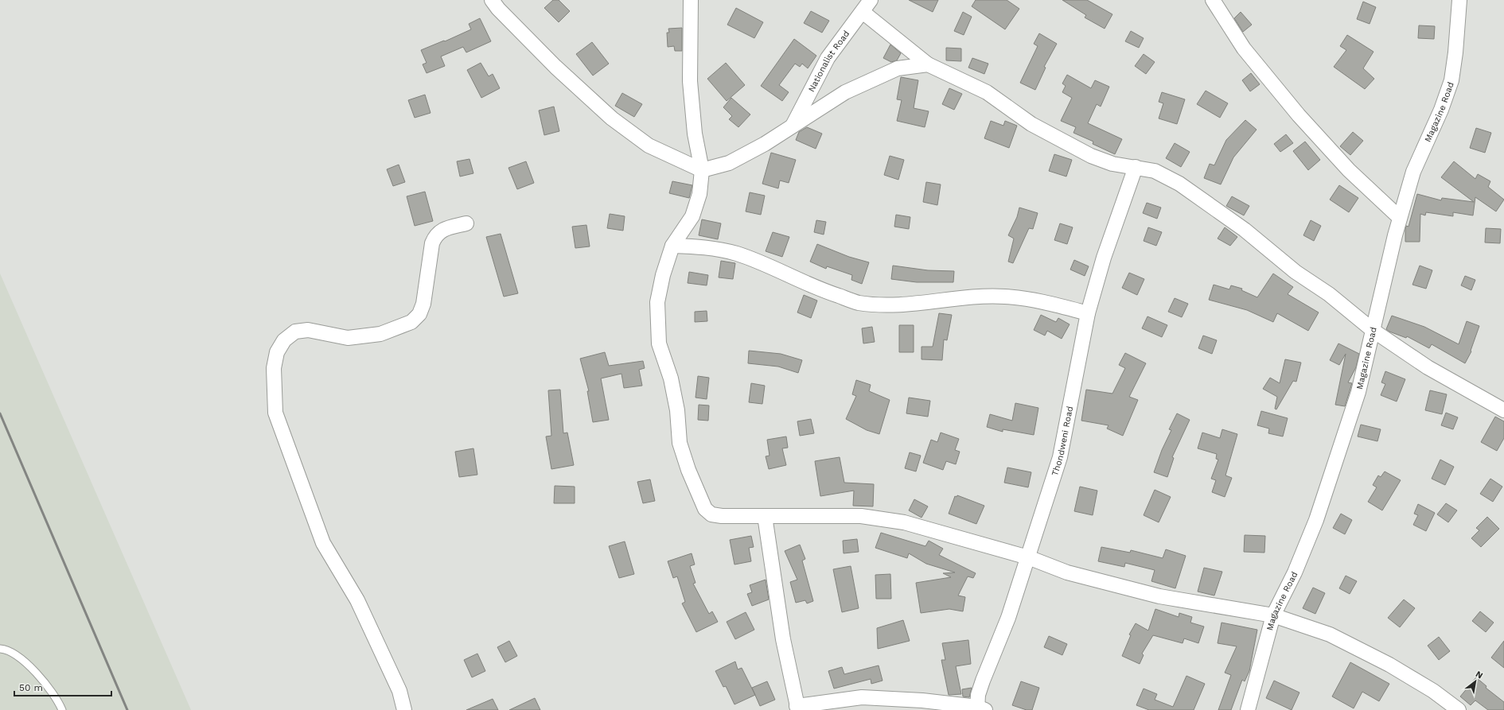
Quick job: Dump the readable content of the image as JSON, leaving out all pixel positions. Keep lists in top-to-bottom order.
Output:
{
  "streets": {
    "street": ["Nationalist Road", "Magazine Road", "Thondweni Road"]
  },
  "scale_bar": "50 m",
  "north": "top right"
}
